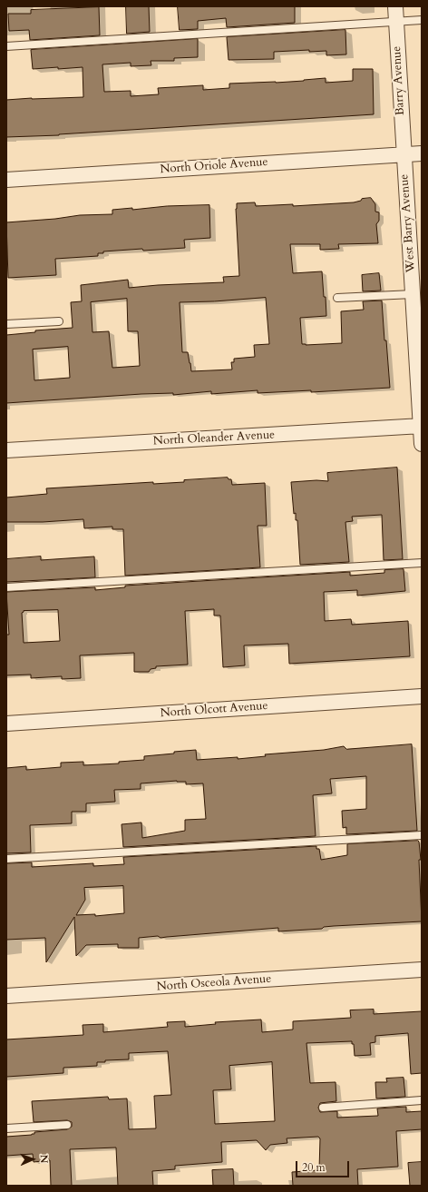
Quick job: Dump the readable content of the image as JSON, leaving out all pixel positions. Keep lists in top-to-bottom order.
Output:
{
  "streets": {
    "street": [
      "Barry Avenue",
      "North Oriole Avenue",
      "West Barry Avenue",
      "North Oleander Avenue",
      "North Olcott Avenue",
      "North Osceola Avenue"
    ]
  },
  "crossings": [
    ["Barry Avenue", "North Oriole Avenue"],
    ["Barry Avenue", "West Barry Avenue"],
    ["North Oriole Avenue", "West Barry Avenue"],
    ["West Barry Avenue", "North Oleander Avenue"]
  ],
  "scale_bar": "20 m",
  "north": "right"
}
